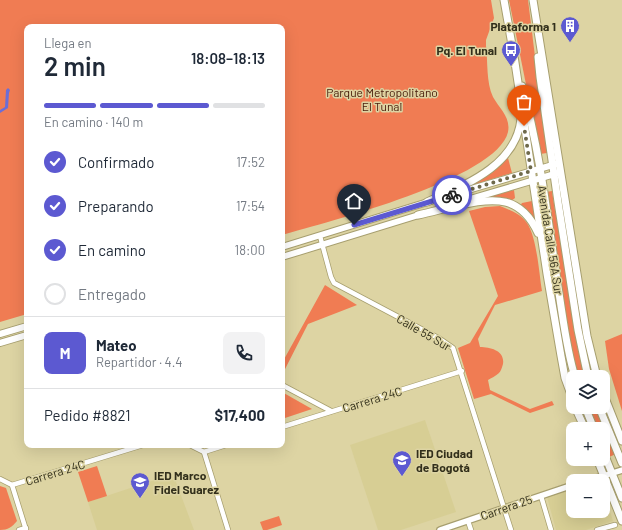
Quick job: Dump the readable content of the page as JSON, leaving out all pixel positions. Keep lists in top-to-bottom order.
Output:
{
  "streets": {
    "highway": ["Avenida Calle 56A Sur"],
    "street": ["Calle 55 Sur", "Carrera 24C", "Carrera 25"]
  },
  "crossings": [
    ["Calle 55 Sur", "Carrera 24C"],
    ["Calle 55 Sur", "Carrera 25"]
  ],
  "parks": ["Parque Metropolitano El Tunal"],
  "places": {
    "building": ["Plataforma 1"],
    "bus stop": ["Pq. El Tunal"],
    "school or university": ["IED Ciudad de Bogotá", "IED Marco Fidel Suarez"]
  },
  "page": {
    "heading": ["2 min", "Llega en", "18:08–18:13"],
    "panel": [
      "Mateo",
      "Repartidor · 4.4",
      "Pedido #8821",
      "$17,400"
    ],
    "bar": "En camino · 140 m",
    "list": [
      ["Confirmado", "17:52"],
      ["Preparando", "17:54"],
      ["En camino", "18:00"],
      "Entregado"
    ],
    "round": "M",
    "map_buttons": ["+", "−"]
  }
}
